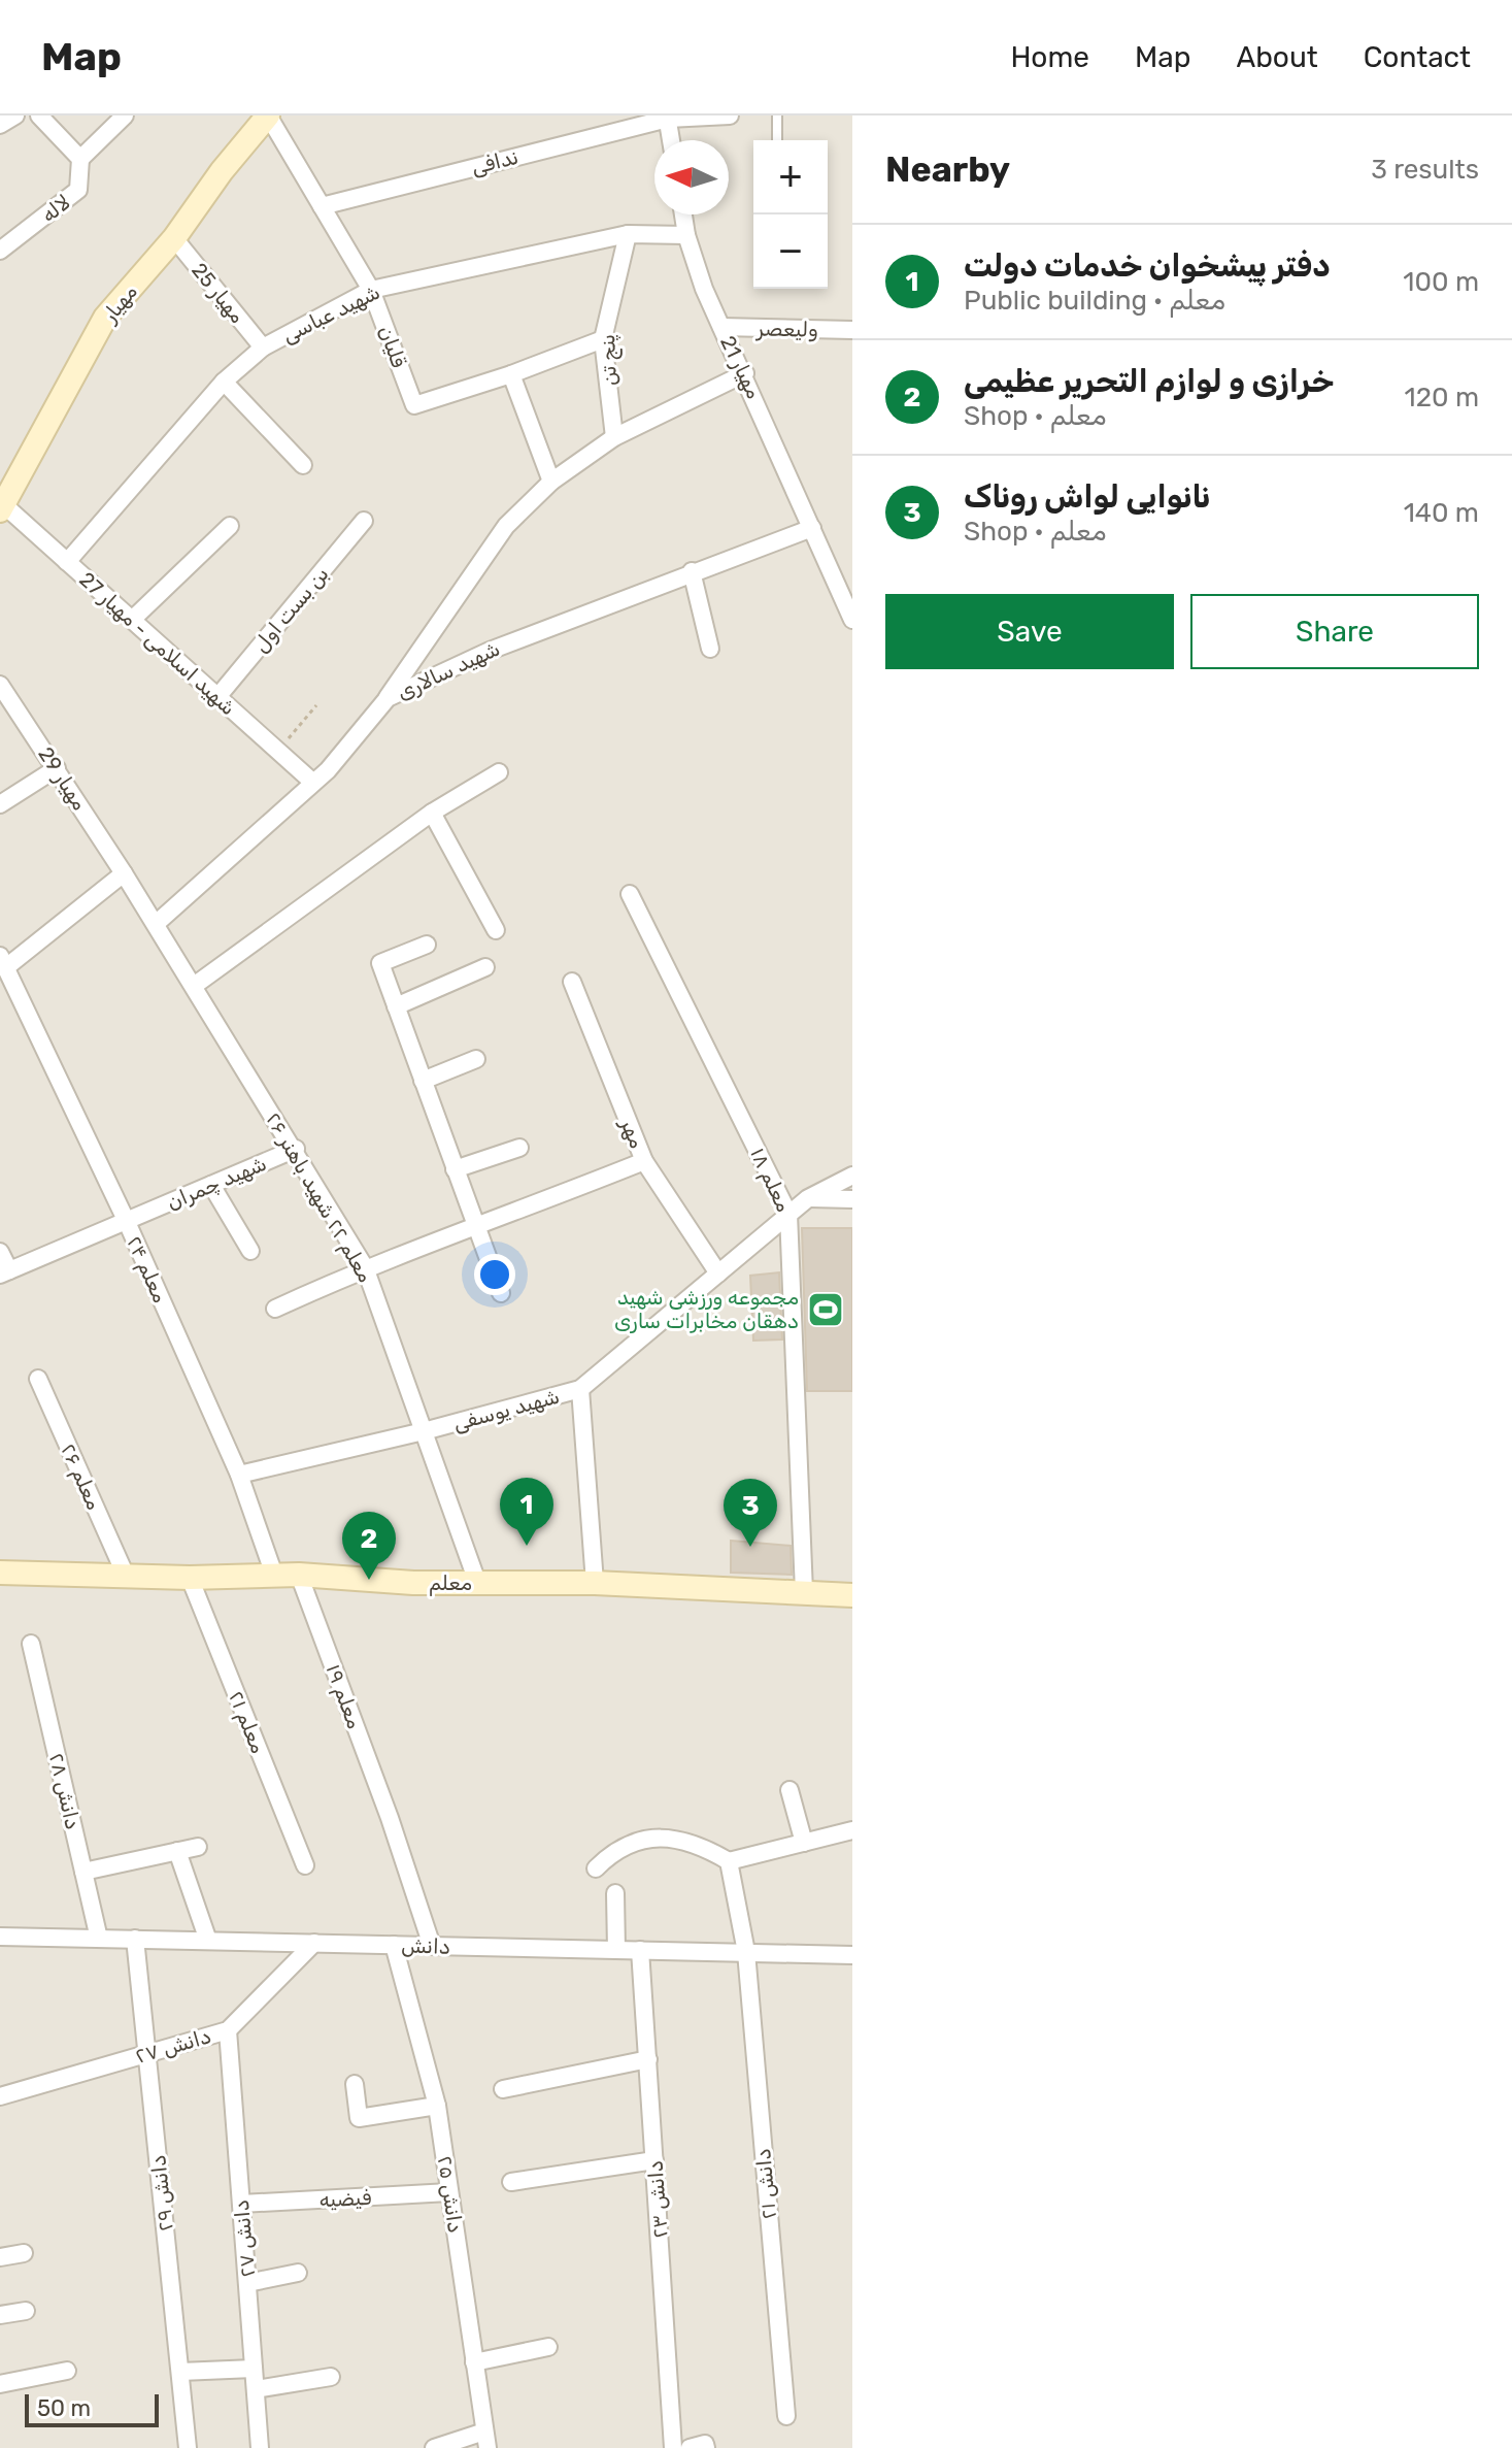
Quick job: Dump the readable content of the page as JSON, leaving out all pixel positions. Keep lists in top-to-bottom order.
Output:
{
  "streets": {
    "main road": ["مهیار", "معلم"],
    "street": [
      "ندافی",
      "لاله",
      "مهیار 25",
      "شهید عباسی",
      "ولیعصر",
      "قلیان",
      "پنج تن",
      "مهیار 21",
      "بن بست اول",
      "شهید اسلامی - مهیار 27",
      "شهید سالاری",
      "مهیار 29",
      "مهر",
      "معلم ۱۸",
      "شهید چمران",
      "معلم ۲۲ شهید باهنر ۲۶",
      "معلم ۲۴",
      "شهید یوسفی",
      "معلم ۲۶",
      "معلم ۱۹",
      "معلم ۲۱",
      "دانش ۲۸",
      "دانش",
      "دانش ۲۷",
      "دانش ٢١",
      "دانش ٢٩",
      "دانش ۲۵",
      "فیضیه",
      "دانش ٢٣",
      "دانش ٢٧"
    ]
  },
  "crossings": [
    ["ندافی", "قلیان"],
    ["مهیار 25", "مهیار"],
    ["مهیار 25", "شهید عباسی"],
    ["مهیار", "قلیان"],
    ["مهیار", "شهید اسلامی - مهیار 27"],
    ["شهید عباسی", "قلیان"],
    ["شهید عباسی", "پنج تن"],
    ["شهید عباسی", "مهیار 21"],
    ["شهید عباسی", "شهید اسلامی - مهیار 27"],
    ["ولیعصر", "مهیار 21"],
    ["قلیان", "پنج تن"],
    ["مهیار 21", "شهید سالاری"],
    ["بن بست اول", "شهید اسلامی - مهیار 27"],
    ["شهید اسلامی - مهیار 27", "شهید سالاری"],
    ["شهید سالاری", "مهیار 29"],
    ["شهید سالاری", "معلم ۲۲ شهید باهنر ۲۶"],
    ["مهیار 29", "معلم ۲۲ شهید باهنر ۲۶"],
    ["مهر", "شهید یوسفی"],
    ["معلم ۱۸", "شهید یوسفی"],
    ["معلم ۱۸", "معلم"],
    ["شهید چمران", "معلم ۲۲ شهید باهنر ۲۶"],
    ["شهید چمران", "معلم ۲۴"],
    ["معلم ۲۲ شهید باهنر ۲۶", "شهید یوسفی"],
    ["معلم ۲۲ شهید باهنر ۲۶", "معلم"],
    ["معلم ۲۴", "شهید یوسفی"],
    ["معلم ۲۴", "معلم"],
    ["معلم ۲۶", "معلم"],
    ["معلم", "معلم ۱۹"],
    ["معلم", "معلم ۲۱"],
    ["معلم ۱۹", "دانش"],
    ["دانش ۲۸", "دانش"],
    ["دانش", "دانش ۲۷"],
    ["دانش", "دانش ٢١"],
    ["دانش", "دانش ٢٩"],
    ["دانش", "دانش ۲۵"],
    ["دانش", "دانش ٢٣"],
    ["دانش ۲۷", "دانش ٢٩"],
    ["دانش ۲۷", "دانش ٢٧"],
    ["دانش ۲۵", "فیضیه"],
    ["فیضیه", "دانش ٢٧"]
  ],
  "places": {
    "sports": ["مجموعه ورزشی شهید دهقان مخابرات ساری"]
  },
  "scale_bar": "50 m",
  "north": "left",
  "page": {
    "header": "Map",
    "nav": [
      "Home",
      "Map",
      "About",
      "Contact"
    ],
    "heading": ["Nearby", "3 results"],
    "map_buttons": ["+", "−"],
    "list": [
      {
        "mark": "1",
        "name": "دفتر پیشخوان خدمات دولت",
        "note": "Public building · معلم",
        "value": "100 m"
      },
      {
        "mark": "2",
        "name": "خرازی و لوازم التحریر عظیمی",
        "note": "Shop · معلم",
        "value": "120 m"
      },
      {
        "mark": "3",
        "name": "نانوایی لواش روناک",
        "note": "Shop · معلم",
        "value": "140 m"
      }
    ],
    "buttons": ["Save", "Share"],
    "pins": ["1", "3", "2"],
    "scale": "50 m"
  }
}
